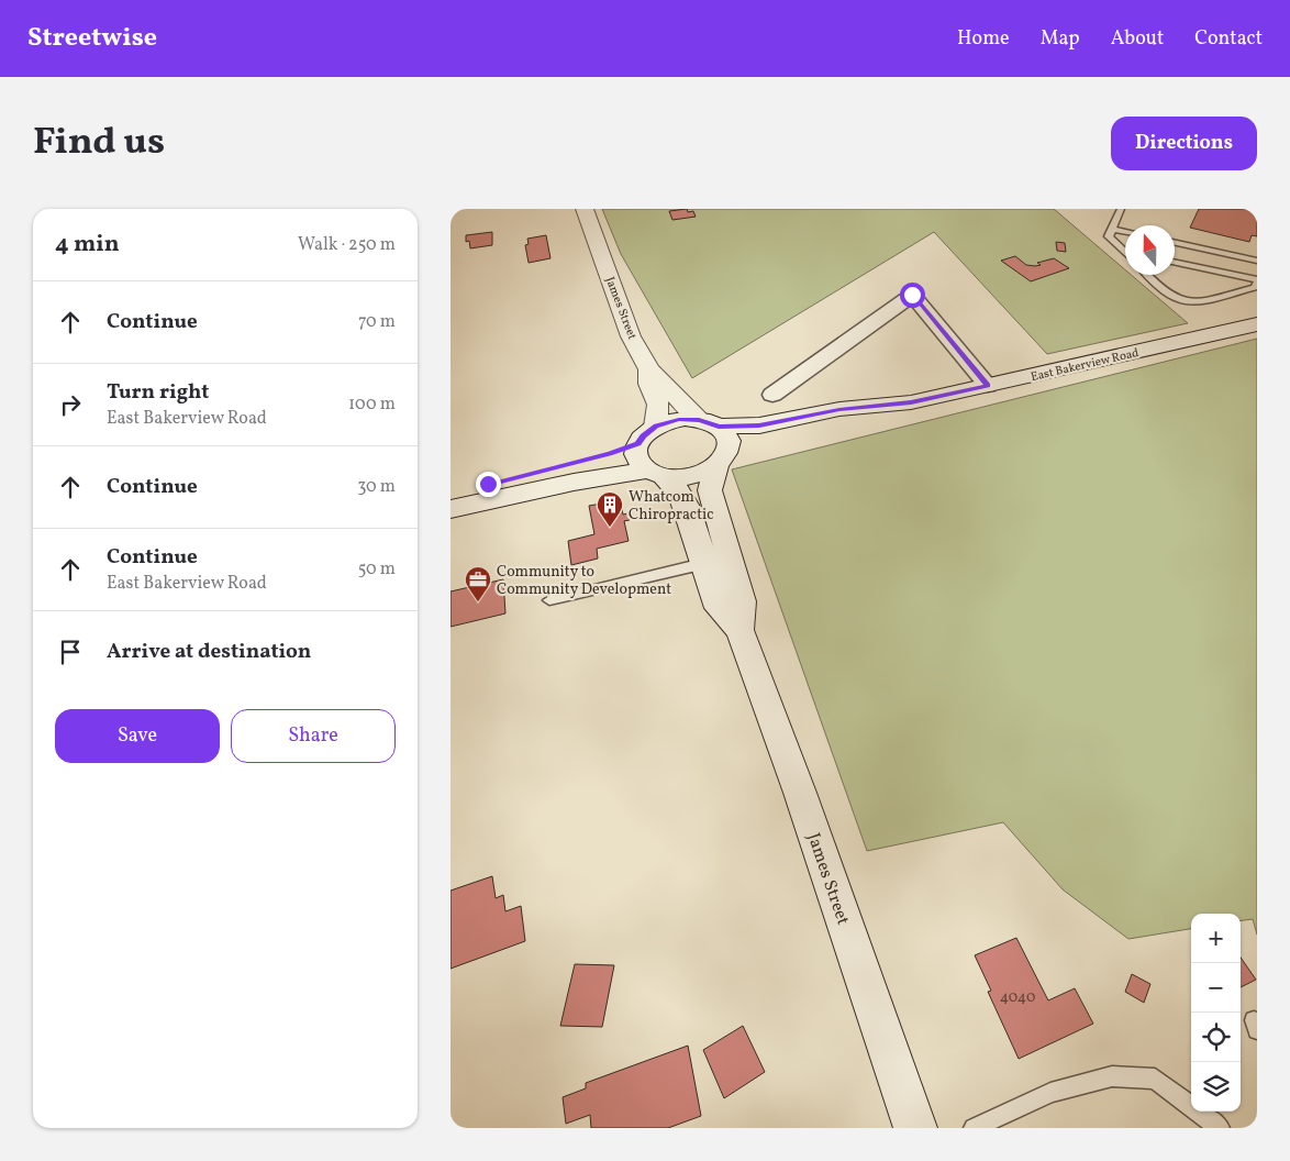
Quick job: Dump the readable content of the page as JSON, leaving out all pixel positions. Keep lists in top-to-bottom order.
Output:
{
  "streets": {
    "main road": ["James Street", "East Bakerview Road"]
  },
  "crossings": [
    ["James Street", "East Bakerview Road"]
  ],
  "places": {
    "building": ["Whatcom Chiropractic"],
    "office": ["Community to Community Development"]
  },
  "house_numbers": ["4040"],
  "north": "top",
  "page": {
    "header": "Streetwise",
    "nav": [
      "Home",
      "Map",
      "About",
      "Contact"
    ],
    "title": "Find us",
    "buttons": [
      "Directions",
      ["Save", "Share"]
    ],
    "heading": ["4 min", "Walk · 250 m"],
    "list": [
      ["Continue", "70 m"],
      ["Turn right", "East Bakerview Road", "100 m"],
      ["Continue", "30 m"],
      ["Continue", "East Bakerview Road", "50 m"],
      "Arrive at destination"
    ],
    "map_buttons": ["+", "−"]
  }
}
